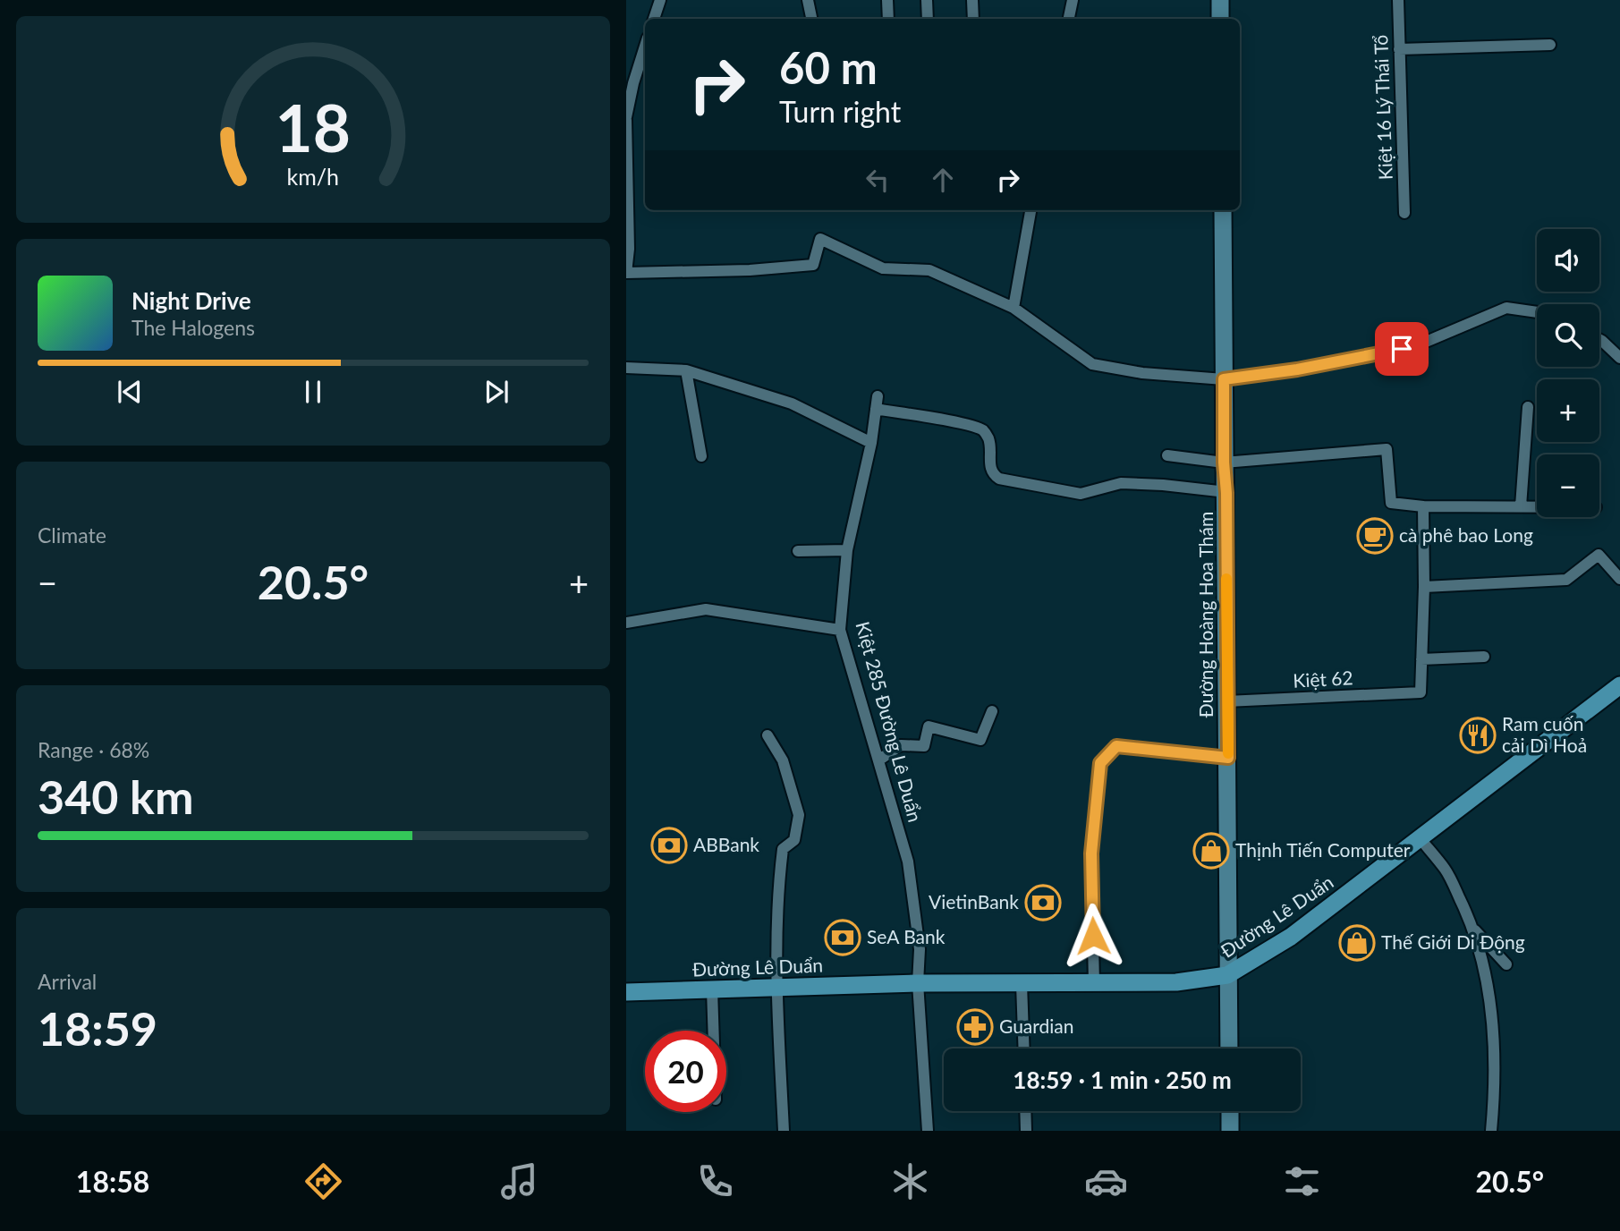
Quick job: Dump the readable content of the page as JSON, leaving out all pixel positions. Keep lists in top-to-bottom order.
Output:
{
  "streets": {
    "main road": ["Đường Hoàng Hoa Thám", "Đường Lê Duẩn"],
    "lane": ["Kiệt 16 Lý Thái Tổ", "Kiệt 62", "Kiệt 285 Đường Lê Duẩn"]
  },
  "crossings": [
    ["Đường Hoàng Hoa Thám", "Kiệt 62"],
    ["Đường Hoàng Hoa Thám", "Đường Lê Duẩn"],
    ["Kiệt 285 Đường Lê Duẩn", "Đường Lê Duẩn"]
  ],
  "places": {
    "cafe": ["cà phê bao Long"],
    "restaurant": ["Ram cuốn cải Dì Hoả"],
    "bank": ["ABBank", "VietinBank", "SeA Bank"],
    "shop": ["Thịnh Tiến Computer", "Thế Giới Di Động"],
    "pharmacy": ["Guardian"]
  },
  "page": {
    "turn": ["60 m", "Turn right"],
    "map_buttons": ["+", "−"],
    "song": ["Night Drive", "The Halogens"],
    "tile": [
      "Climate",
      ["Range · 68%", "340 km"],
      ["Arrival", "18:59"]
    ],
    "heat": ["−", "20.5°", "+"],
    "limit": "20",
    "trip": "18:59 · 1 min · 250 m",
    "tabs": ["18:58", "20.5°"],
    "gauge": ["18", "km/h"]
  }
}
